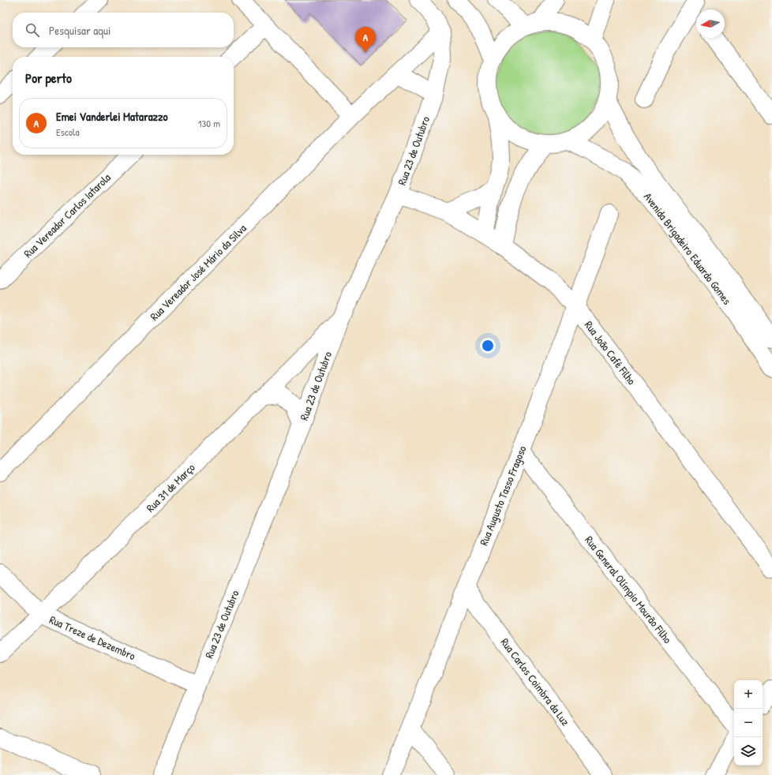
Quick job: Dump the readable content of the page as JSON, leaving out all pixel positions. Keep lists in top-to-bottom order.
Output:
{
  "streets": {
    "street": [
      "Rua 23 de Outubro",
      "Rua Vereador Carlos Iatarola",
      "Avenida Brigadeiro Eduardo Gomes",
      "Rua Vereador José Mário da Silva",
      "Rua João Café Filho",
      "Rua 31 de Março",
      "Rua Augusto Tasso Fragoso",
      "Rua General Olímpio Mourão Filho",
      "Rua Treze de Dezembro",
      "Rua Carlos Coimbra da Luz"
    ]
  },
  "crossings": [
    ["Rua 23 de Outubro", "Rua Vereador José Mário da Silva"],
    ["Rua 23 de Outubro", "Rua João Café Filho"],
    ["Rua 23 de Outubro", "Rua 31 de Março"],
    ["Rua 23 de Outubro", "Rua Treze de Dezembro"],
    ["Rua João Café Filho", "Rua Augusto Tasso Fragoso"],
    ["Rua 31 de Março", "Rua Treze de Dezembro"],
    ["Rua Augusto Tasso Fragoso", "Rua General Olímpio Mourão Filho"],
    ["Rua Augusto Tasso Fragoso", "Rua Carlos Coimbra da Luz"]
  ],
  "north": "left",
  "page": {
    "search": "Pesquisar aqui",
    "pins": "A",
    "heading": "Por perto",
    "list": [
      {
        "mark": "A",
        "name": "Emei Vanderlei Matarazzo",
        "note": "Escola",
        "value": "130 m"
      }
    ],
    "map_buttons": ["+", "−"]
  }
}
